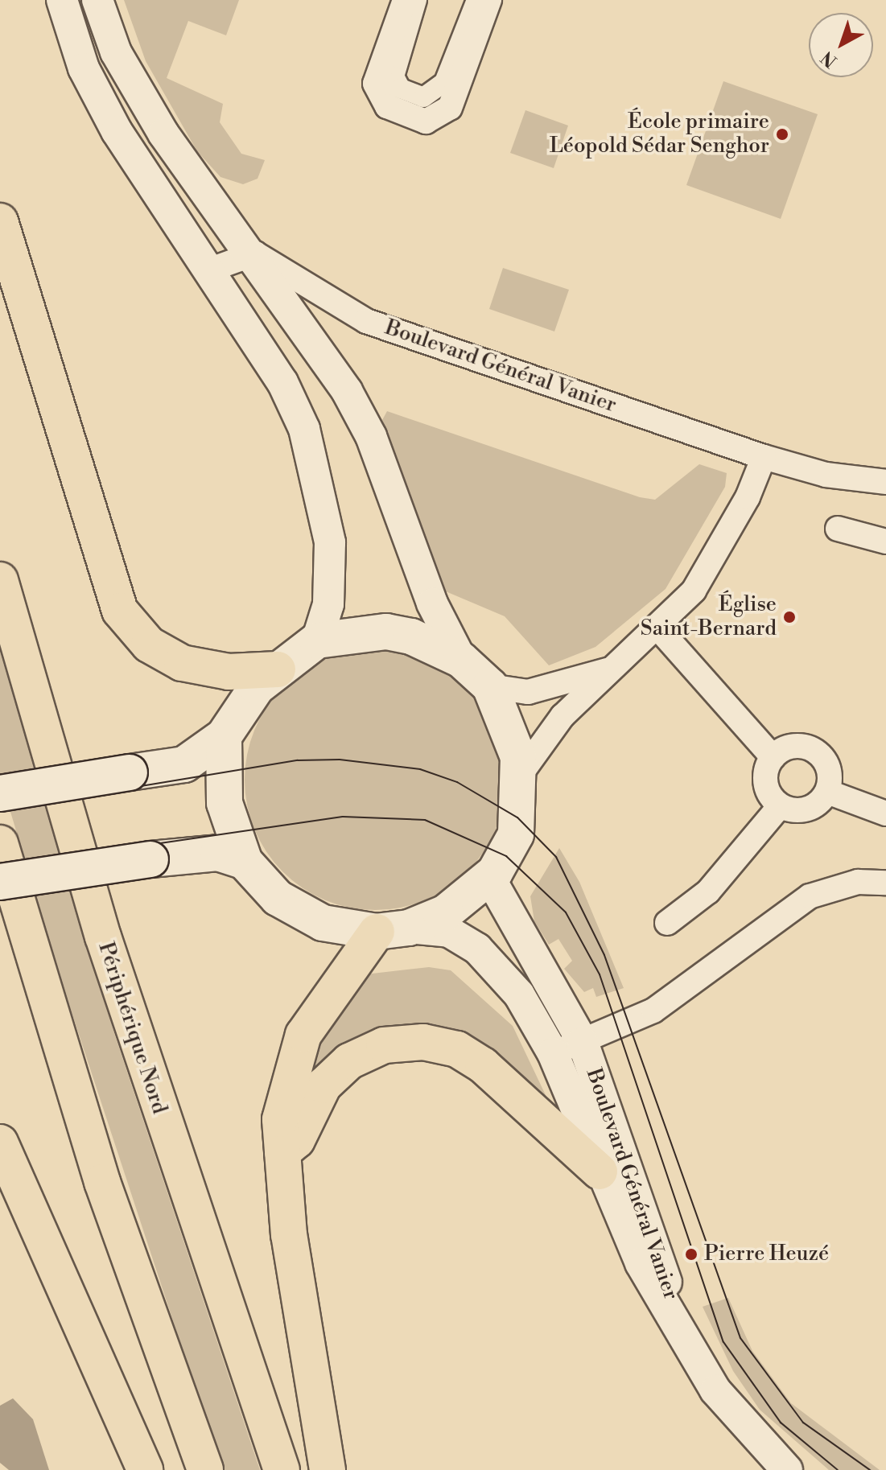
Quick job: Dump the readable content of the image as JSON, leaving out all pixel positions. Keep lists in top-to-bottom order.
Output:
{
  "streets": {
    "highway": ["Périphérique Nord"],
    "street": ["Boulevard Général Vanier"]
  },
  "places": ["École primaire Léopold Sédar Senghor", "Église Saint-Bernard", "Pierre Heuzé"],
  "north": "bottom left"
}
